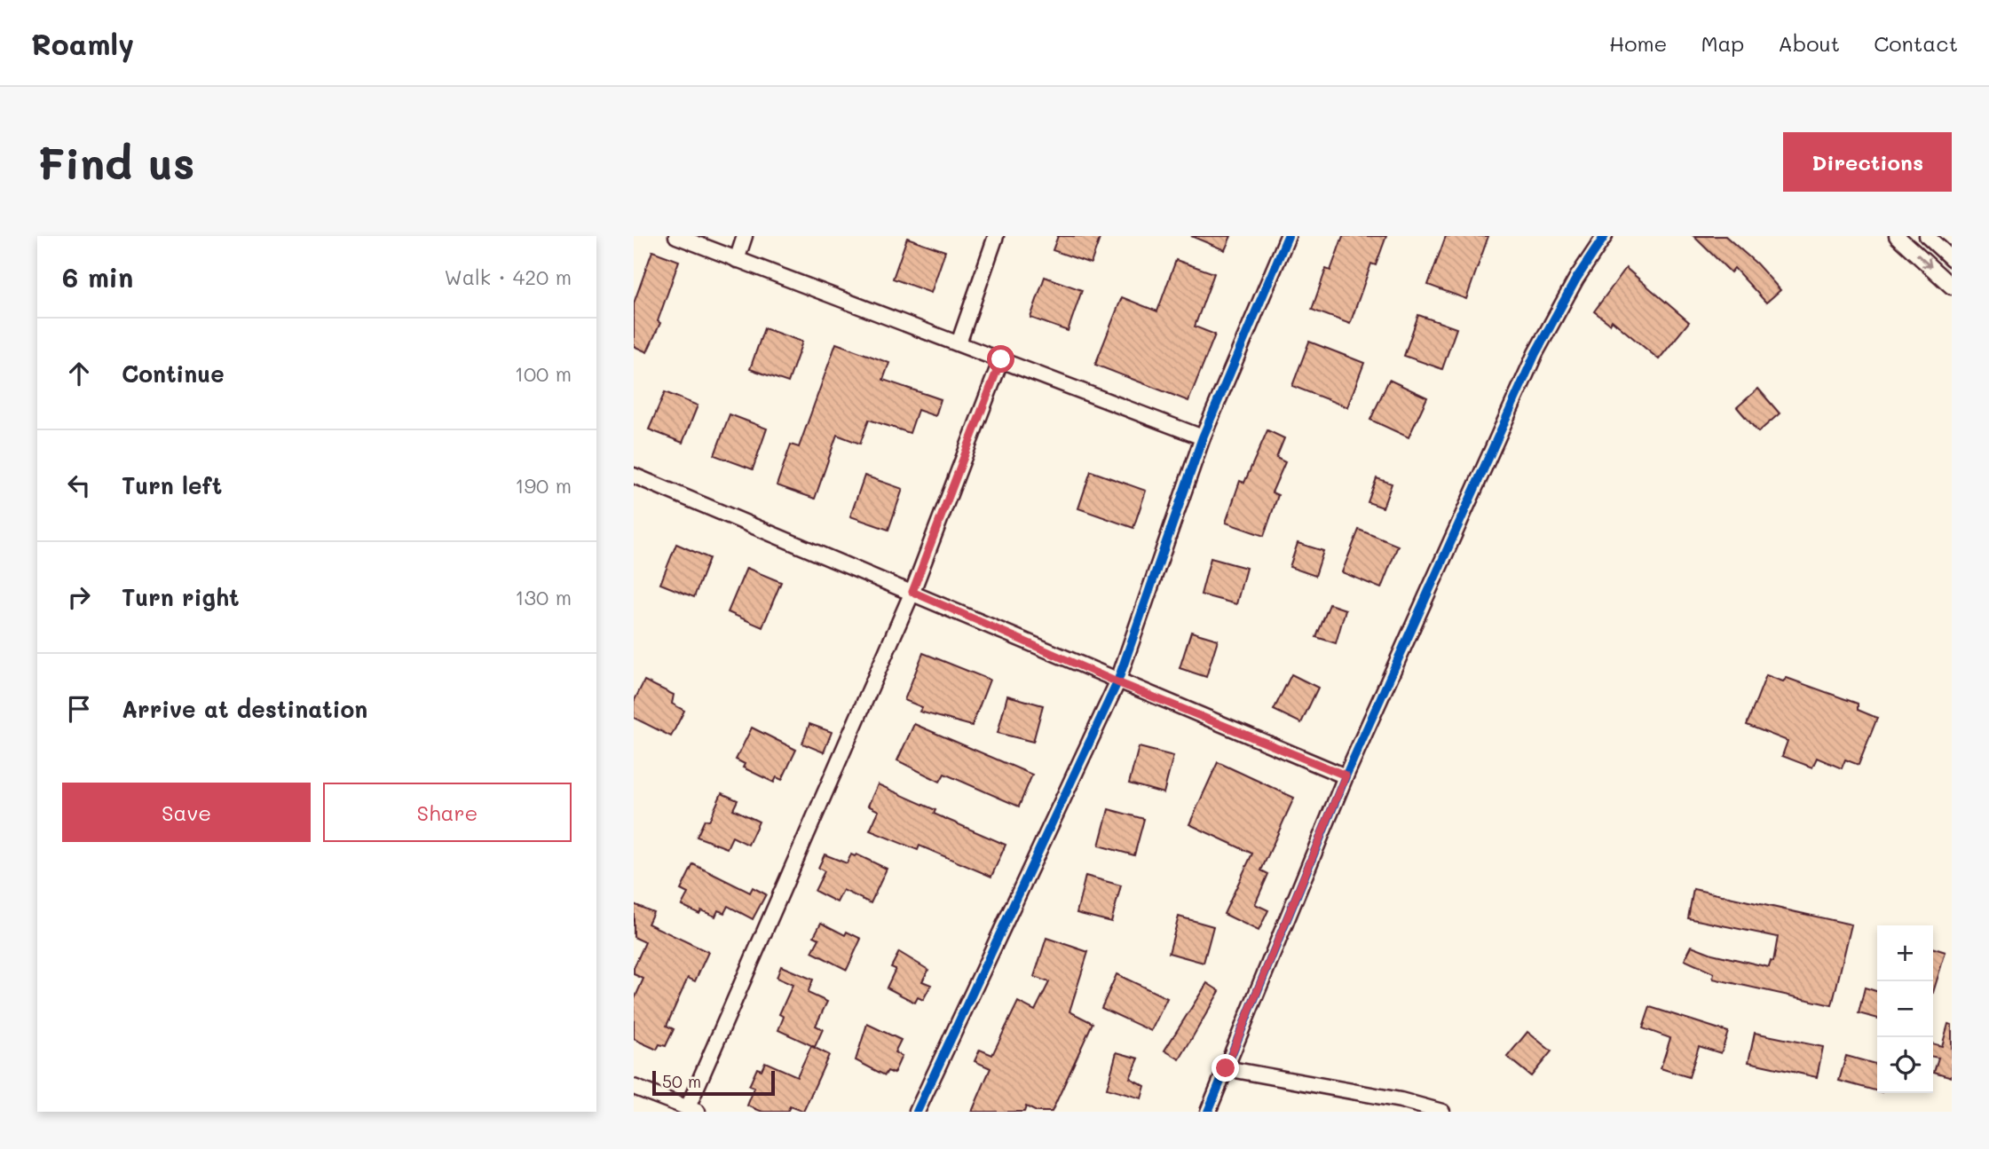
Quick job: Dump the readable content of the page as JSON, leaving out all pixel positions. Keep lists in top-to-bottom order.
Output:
{
  "scale_bar": "50 m",
  "page": {
    "header": "Roamly",
    "nav": [
      "Home",
      "Map",
      "About",
      "Contact"
    ],
    "buttons": [
      "Directions",
      ["Save", "Share"]
    ],
    "title": "Find us",
    "heading": ["6 min", "Walk · 420 m"],
    "list": [
      ["Continue", "100 m"],
      ["Turn left", "190 m"],
      ["Turn right", "130 m"],
      "Arrive at destination"
    ],
    "map_buttons": ["+", "−"],
    "scale": "50 m"
  }
}
